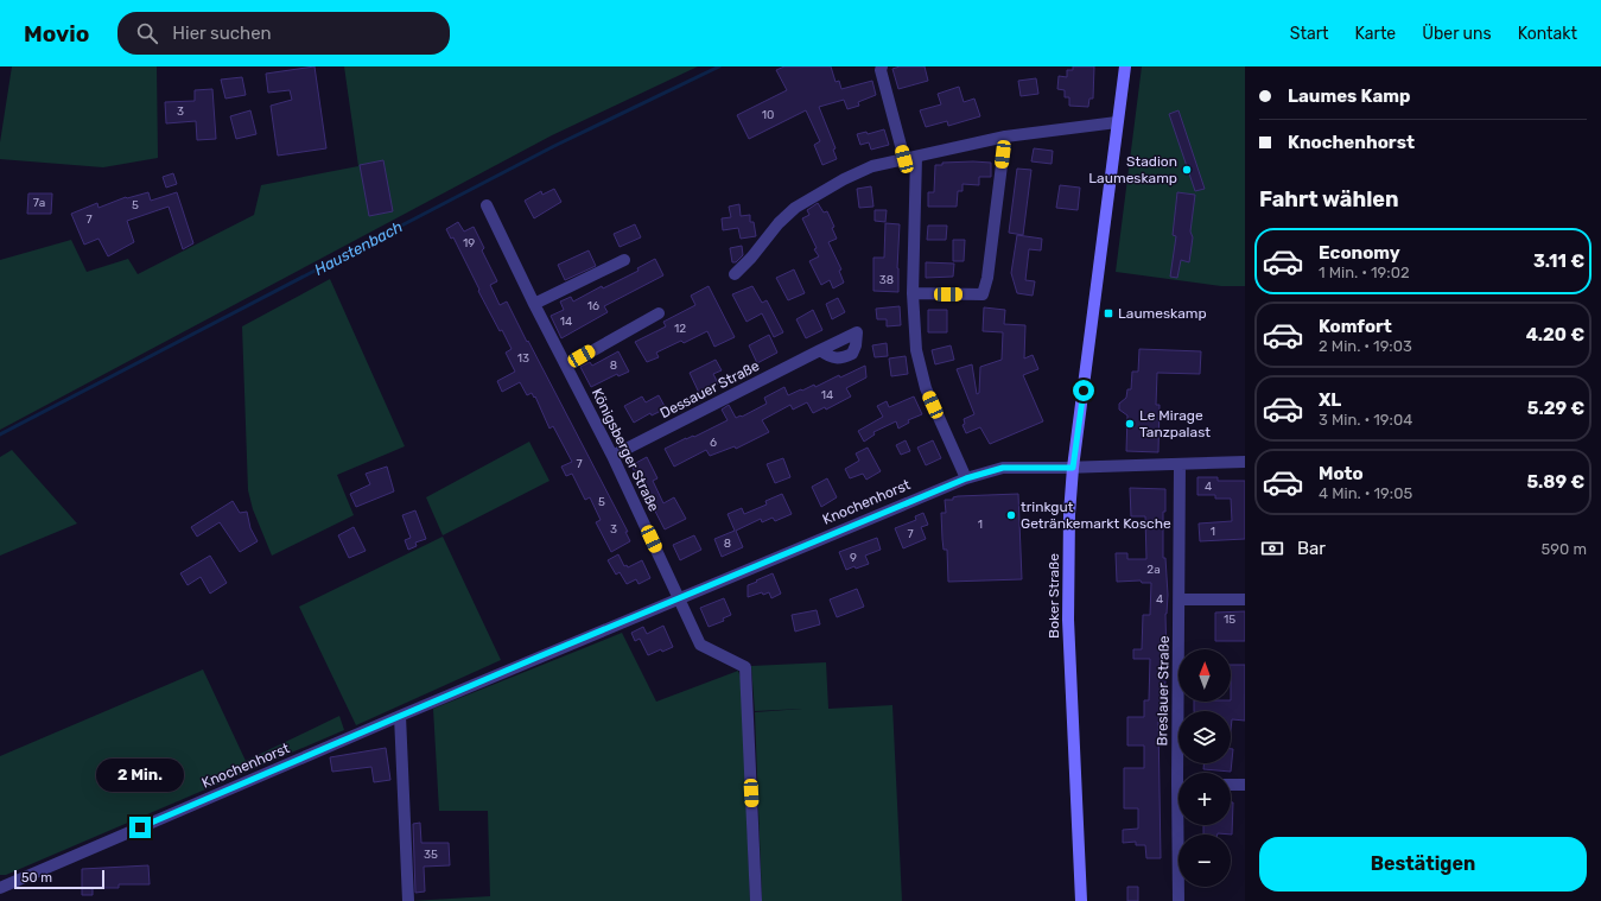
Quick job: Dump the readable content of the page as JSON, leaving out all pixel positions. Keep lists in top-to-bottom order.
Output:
{
  "streets": {
    "main road": ["Boker Straße"],
    "street": [
      "Dessauer Straße",
      "Königsberger Straße",
      "Knochenhorst",
      "Breslauer Straße"
    ]
  },
  "crossings": [
    ["Dessauer Straße", "Königsberger Straße"],
    ["Königsberger Straße", "Knochenhorst"],
    ["Knochenhorst", "Boker Straße"],
    ["Knochenhorst", "Breslauer Straße"]
  ],
  "water": ["Haustenbach"],
  "places": {
    "other": ["Stadion Laumeskamp", "Le Mirage Tanzpalast", "trinkgut Getränkemarkt Kosche"],
    "transit": ["Laumeskamp"]
  },
  "house_numbers": [
    "3",
    "10",
    "7a",
    "5",
    "7",
    "19",
    "38",
    "16",
    "14",
    "12",
    "13",
    "8",
    "14",
    "6",
    "7",
    "4",
    "5",
    "1",
    "3",
    "1",
    "7",
    "8",
    "9",
    "2a",
    "4",
    "15",
    "35"
  ],
  "scale_bar": "50 m",
  "north": "top",
  "page": {
    "header": "Movio",
    "search": "Hier suchen",
    "nav": [
      "Start",
      "Karte",
      "Über uns",
      "Kontakt"
    ],
    "banner": ["Laumes Kamp", "Knochenhorst"],
    "heading": "Fahrt wählen",
    "list": [
      {
        "name": "Economy",
        "note": "1 Min. · 19:02",
        "value": "3.11 €"
      },
      {
        "name": "Komfort",
        "note": "2 Min. · 19:03",
        "value": "4.20 €"
      },
      {
        "name": "XL",
        "note": "3 Min. · 19:04",
        "value": "5.29 €"
      },
      {
        "name": "Moto",
        "note": "4 Min. · 19:05",
        "value": "5.89 €"
      }
    ],
    "pay": ["Bar", "590 m"],
    "map_buttons": ["+", "−"],
    "bubble": "2 Min.",
    "buttons": "Bestätigen",
    "scale": "50 m"
  }
}
